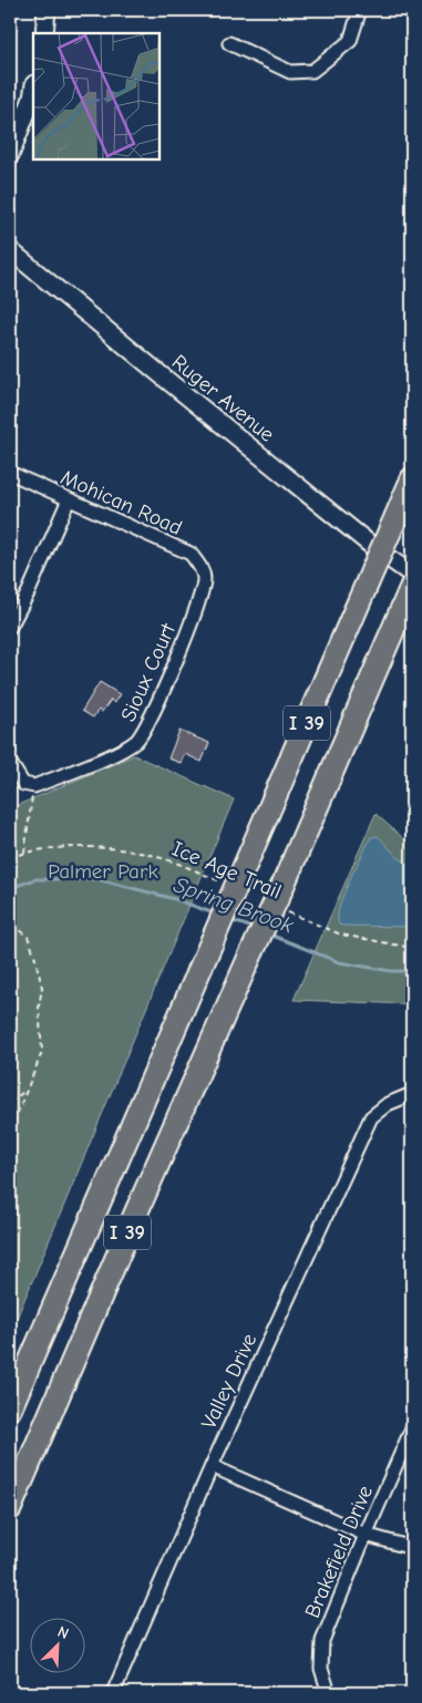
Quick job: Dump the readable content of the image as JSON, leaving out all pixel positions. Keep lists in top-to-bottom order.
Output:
{
  "streets": {
    "highway": ["I 39"],
    "street": [
      "Ruger Avenue",
      "Mohican Road",
      "Sioux Court",
      "Valley Drive",
      "Brakefield Drive"
    ],
    "path": ["Ice Age Trail"]
  },
  "crossings": [
    ["Mohican Road", "Sioux Court"],
    ["I 39", "Ice Age Trail"]
  ],
  "water": ["Spring Brook"],
  "parks": ["Palmer Park"],
  "north": "top right"
}
